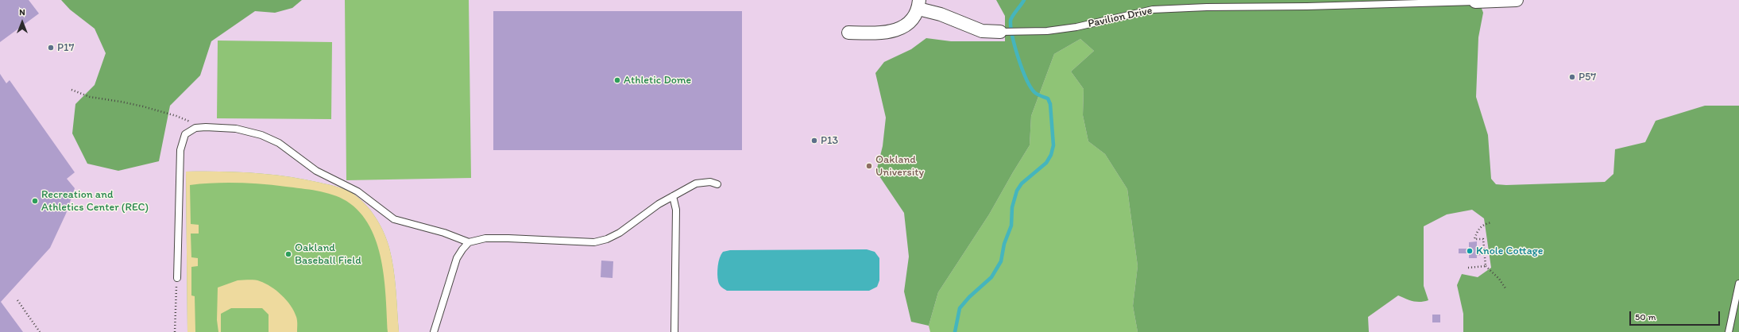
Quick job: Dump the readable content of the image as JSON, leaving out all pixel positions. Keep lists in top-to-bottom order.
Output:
{
  "streets": {
    "street": ["Pavilion Drive"]
  },
  "places": [
    "P17",
    "P57",
    "Athletic Dome",
    "P13",
    "Oakland University",
    "Recreation and Athletics Center (REC)",
    "Knole Cottage",
    "Oakland Baseball Field"
  ],
  "scale_bar": "50 m",
  "north": "top"
}
